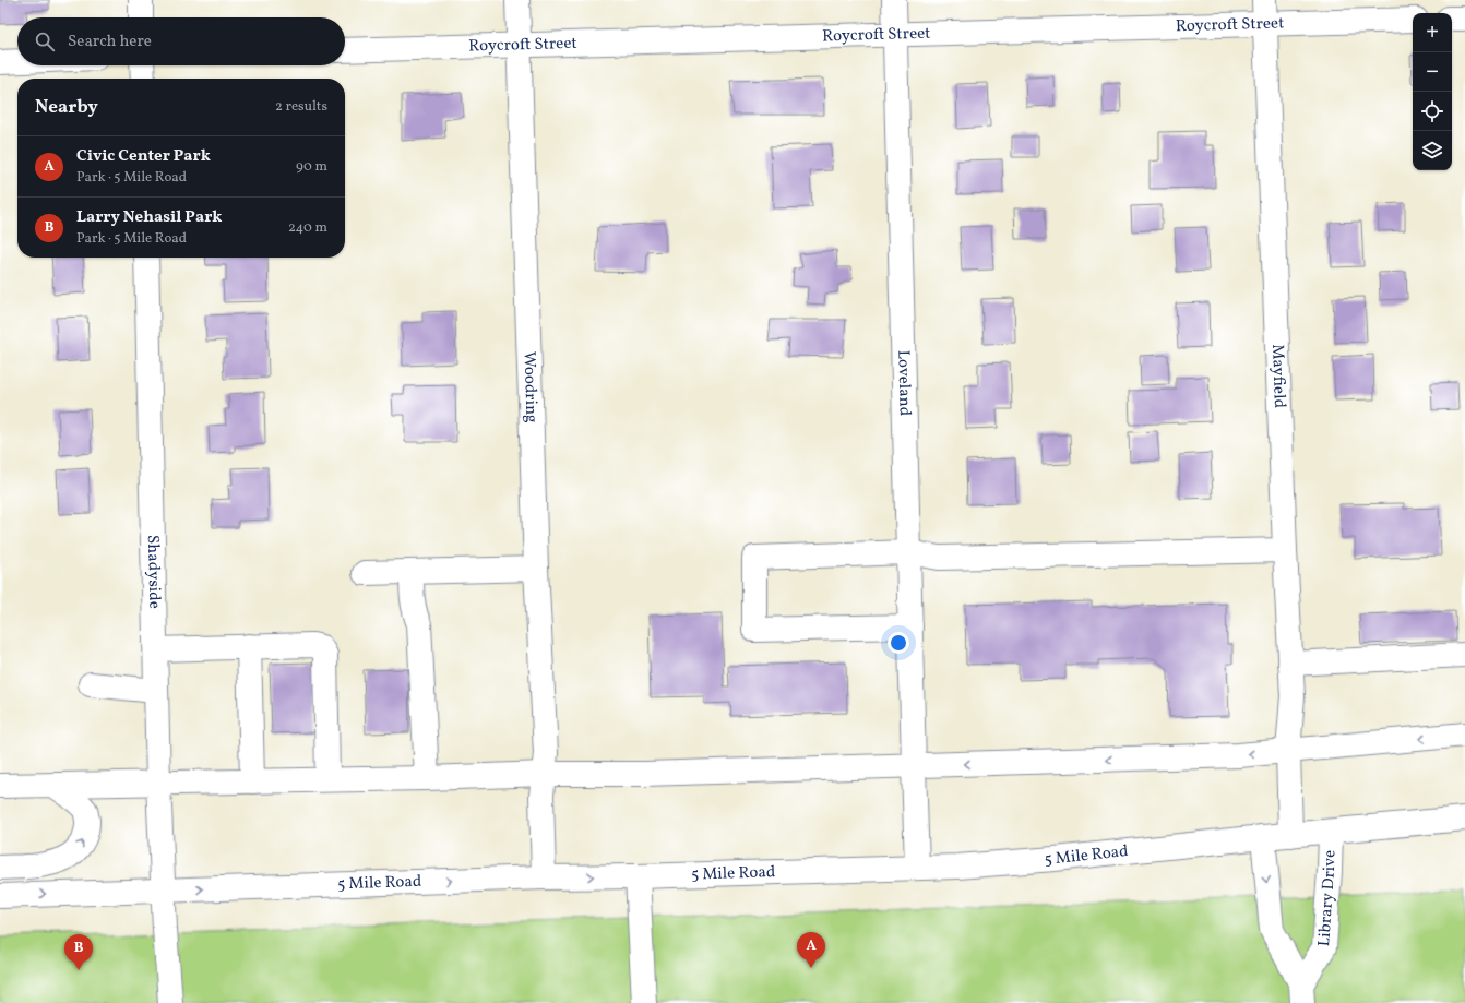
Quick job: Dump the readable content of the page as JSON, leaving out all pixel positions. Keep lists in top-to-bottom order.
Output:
{
  "streets": {
    "street": [
      "Roycroft Street",
      "Mayfield",
      "Loveland",
      "Woodring",
      "Shadyside",
      "5 Mile Road",
      "Library Drive"
    ]
  },
  "crossings": [
    ["Roycroft Street", "Mayfield"],
    ["Roycroft Street", "Loveland"],
    ["Roycroft Street", "Woodring"],
    ["Mayfield", "5 Mile Road"],
    ["Loveland", "5 Mile Road"],
    ["Woodring", "5 Mile Road"],
    ["Shadyside", "5 Mile Road"],
    ["5 Mile Road", "Library Drive"]
  ],
  "one_way": ["Library Drive"],
  "page": {
    "map_buttons": ["+", "−"],
    "search": "Search here",
    "heading": ["Nearby", "2 results"],
    "list": [
      {
        "mark": "A",
        "name": "Civic Center Park",
        "note": "Park · 5 Mile Road",
        "value": "90 m"
      },
      {
        "mark": "B",
        "name": "Larry Nehasil Park",
        "note": "Park · 5 Mile Road",
        "value": "240 m"
      }
    ],
    "pins": ["A", "B"]
  }
}
